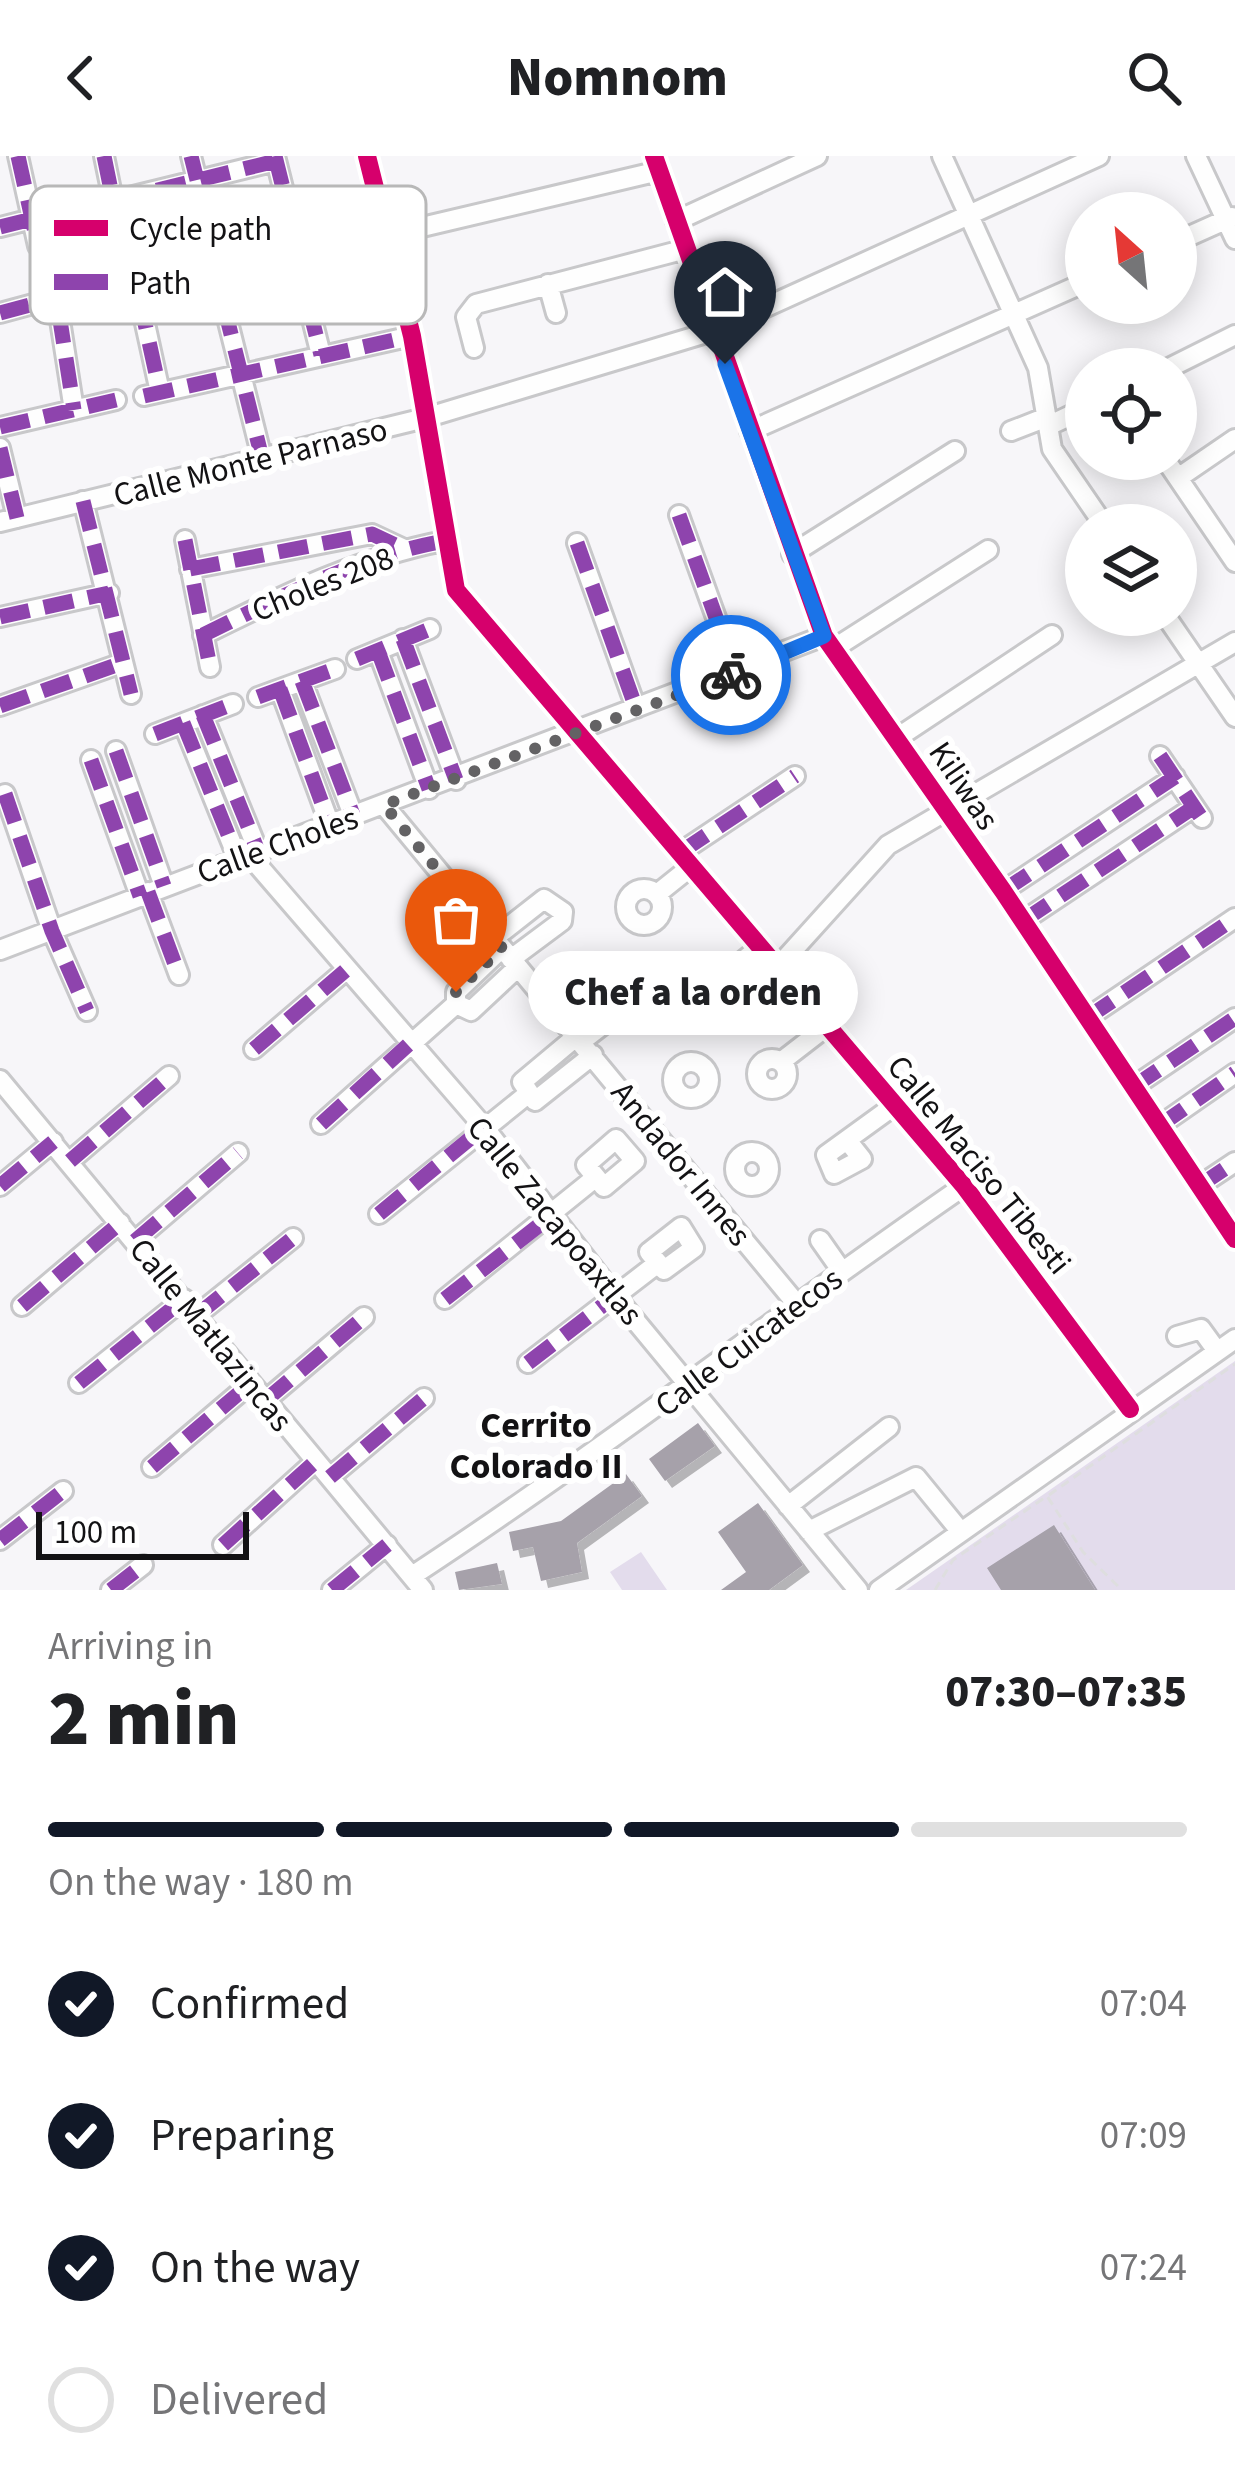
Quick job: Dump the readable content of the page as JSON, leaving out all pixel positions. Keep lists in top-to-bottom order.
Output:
{
  "streets": {
    "street": [
      "Calle Monte Parnaso",
      "Choles 208",
      "Kiliwas",
      "Calle Choles",
      "Andador Innes",
      "Calle Maciso Tibesti",
      "Calle Zacapoaxtlas",
      "Calle Matlazincas",
      "Calle Cuicatecos"
    ]
  },
  "crossings": [
    ["Calle Monte Parnaso", "Kiliwas"],
    ["Calle Monte Parnaso", "Calle Maciso Tibesti"],
    ["Choles 208", "Calle Maciso Tibesti"],
    ["Kiliwas", "Calle Choles"],
    ["Calle Choles", "Andador Innes"],
    ["Calle Choles", "Calle Maciso Tibesti"],
    ["Calle Choles", "Calle Zacapoaxtlas"],
    ["Andador Innes", "Calle Cuicatecos"],
    ["Calle Maciso Tibesti", "Calle Cuicatecos"],
    ["Calle Zacapoaxtlas", "Calle Cuicatecos"],
    ["Calle Matlazincas", "Calle Cuicatecos"]
  ],
  "districts": ["Cerrito Colorado II"],
  "places": ["Chef a la orden"],
  "legend": ["Cycle path", "Path"],
  "scale_bar": "100 m",
  "north": "top left",
  "page": {
    "header": "Nomnom",
    "bubble": "Chef a la orden",
    "scale": "100 m",
    "heading": ["2 min", "Arriving in", "07:30–07:35"],
    "bar": "On the way · 180 m",
    "list": [
      ["Confirmed", "07:04"],
      ["Preparing", "07:09"],
      ["On the way", "07:24"],
      "Delivered"
    ]
  }
}
